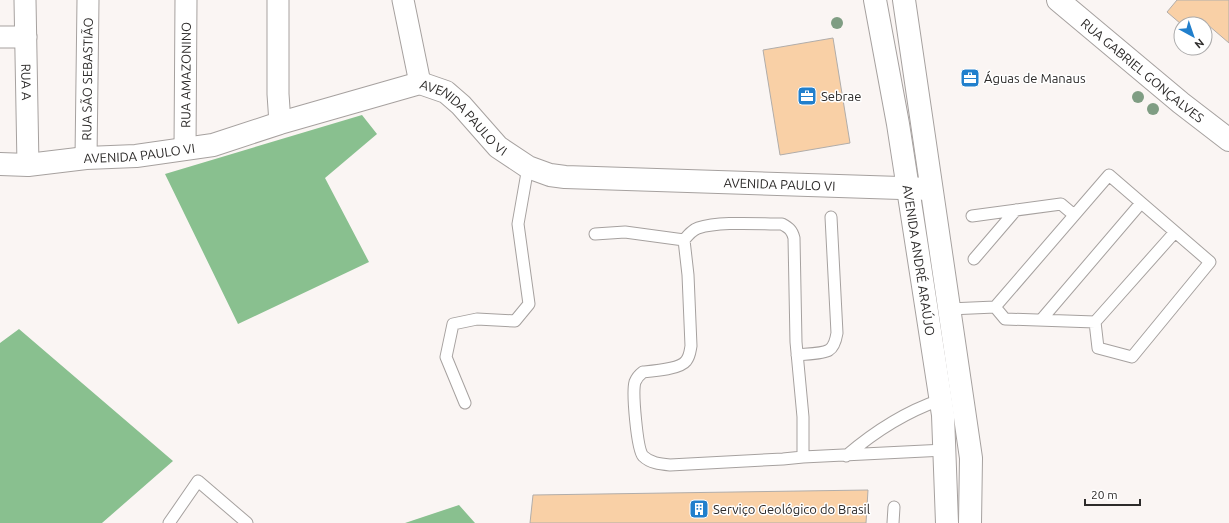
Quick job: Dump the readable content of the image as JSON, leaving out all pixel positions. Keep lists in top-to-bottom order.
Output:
{
  "streets": {
    "street": [
      "RUA GABRIEL GONÇALVES",
      "RUA AMAZONINO",
      "RUA SÃO SEBASTIÃO",
      "RUA A",
      "AVENIDA PAULO VI",
      "AVENIDA ANDRÉ ARAÚJO"
    ]
  },
  "crossings": [
    ["RUA AMAZONINO", "AVENIDA PAULO VI"],
    ["RUA SÃO SEBASTIÃO", "AVENIDA PAULO VI"],
    ["RUA A", "AVENIDA PAULO VI"],
    ["AVENIDA PAULO VI", "AVENIDA ANDRÉ ARAÚJO"]
  ],
  "places": {
    "office": ["Águas de Manaus", "Sebrae"],
    "building": ["Serviço Geológico do Brasil"]
  },
  "scale_bar": "20 m",
  "north": "bottom right"
}
